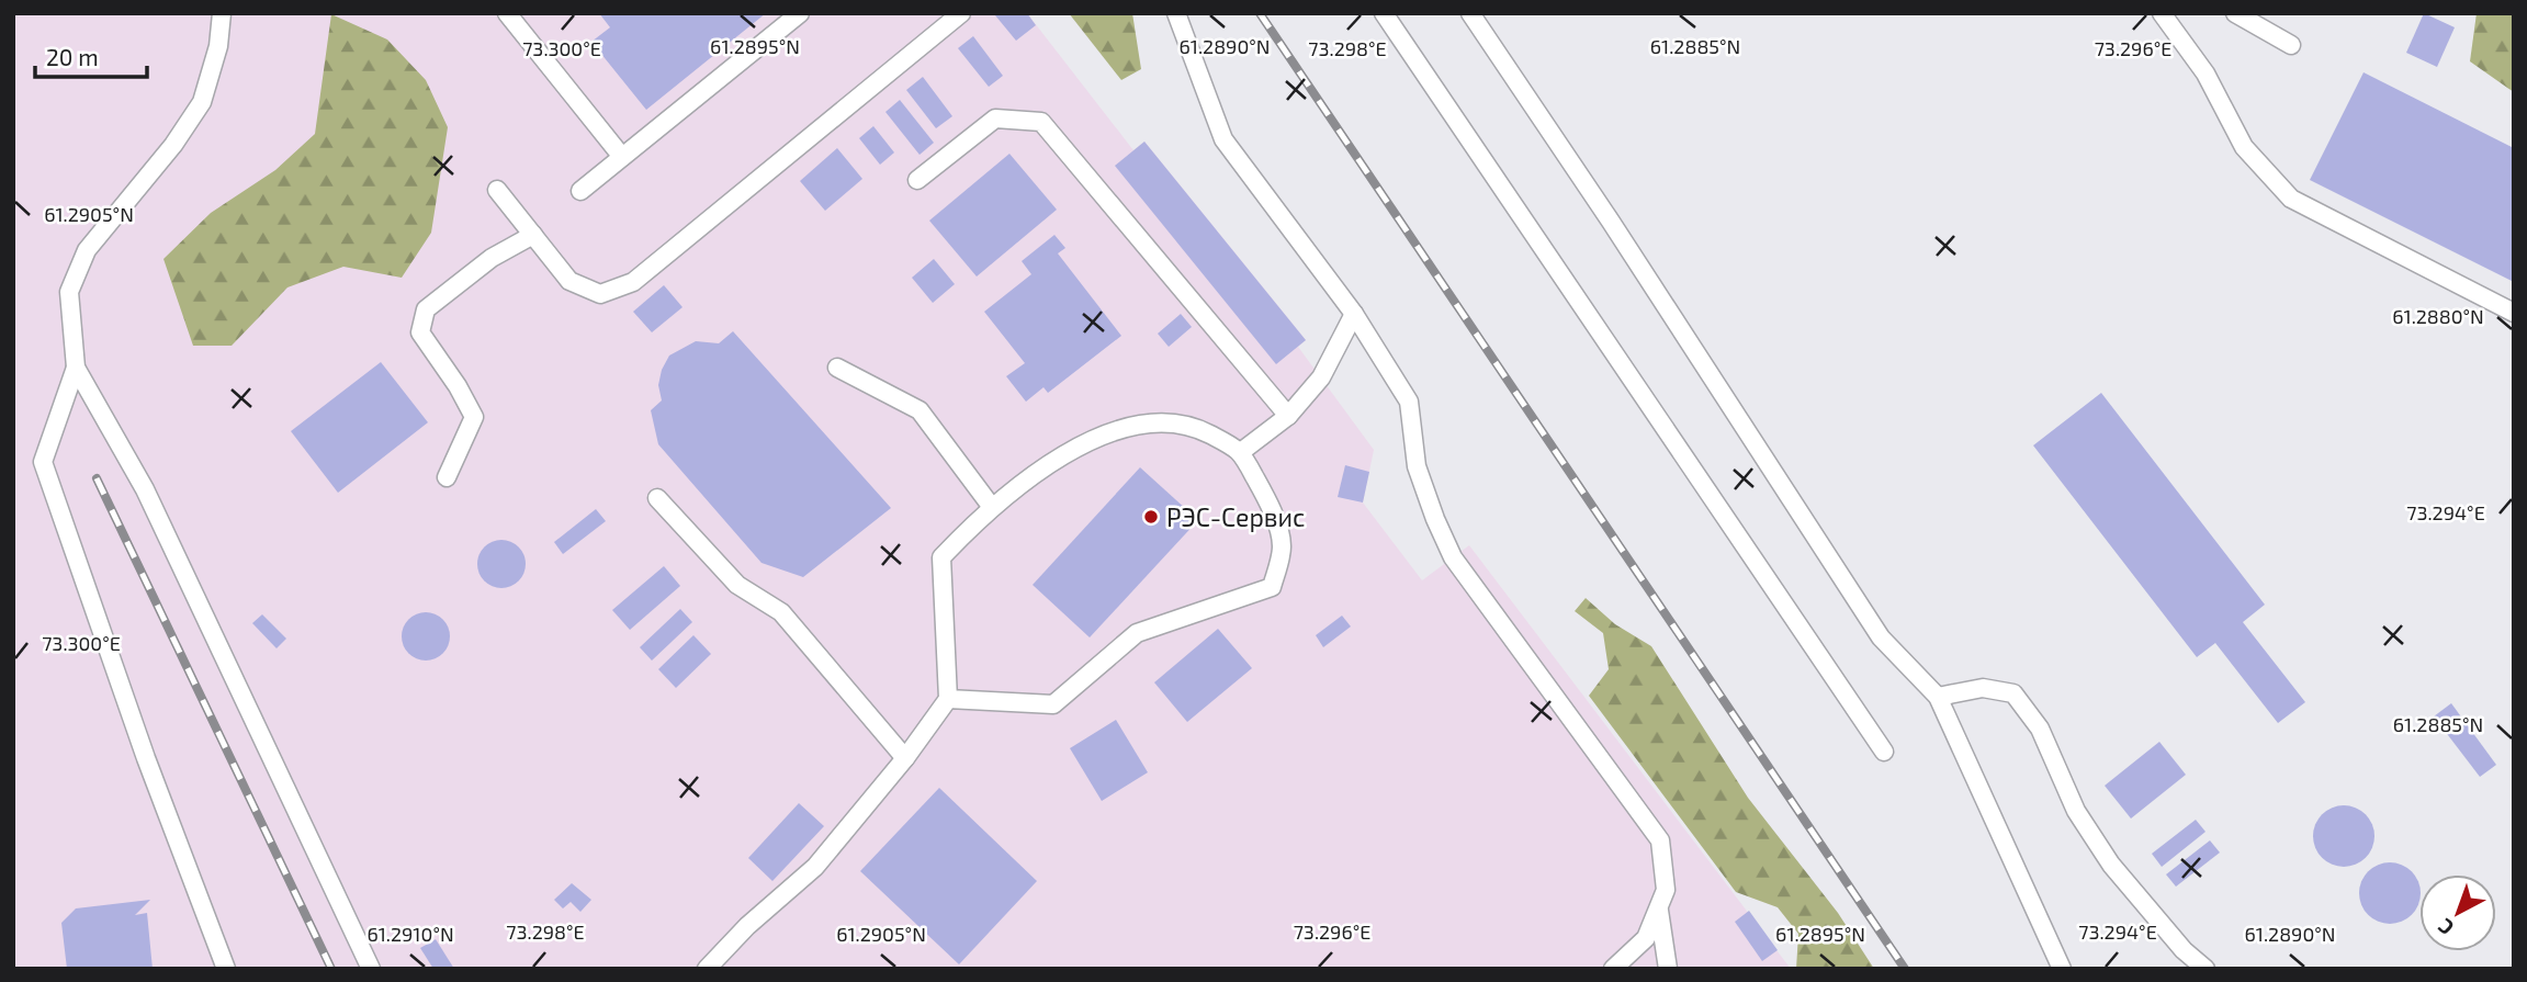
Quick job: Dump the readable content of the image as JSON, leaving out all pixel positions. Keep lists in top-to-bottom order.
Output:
{
  "places": ["РЭС-Сервис"],
  "scale_bar": "20 m",
  "north": "bottom left",
  "coordinates": [
    "61.2895°N",
    "61.2890°N",
    "61.2885°N",
    "73.300°E",
    "73.298°E",
    "73.296°E",
    "61.2905°N",
    "61.2880°N",
    "73.294°E",
    "61.2910°N"
  ]
}
